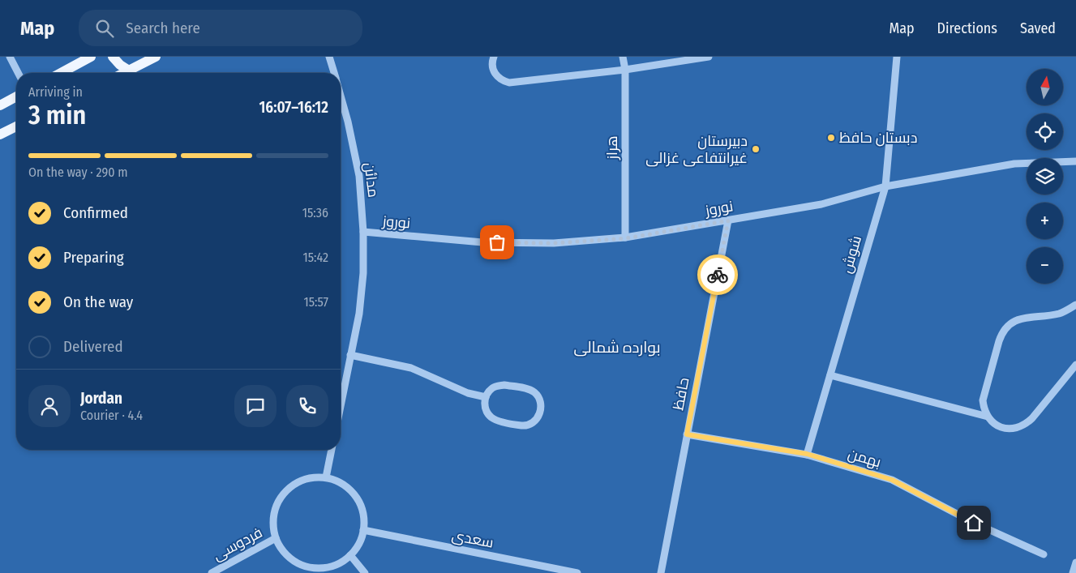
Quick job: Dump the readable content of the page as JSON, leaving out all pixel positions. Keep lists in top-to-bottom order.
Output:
{
  "streets": {
    "street": [
      "هراز",
      "مدائن",
      "نوروز",
      "شوش",
      "حافظ",
      "بهمن",
      "سعدی",
      "فردوسی"
    ]
  },
  "crossings": [
    ["هراز", "نوروز"],
    ["مدائن", "نوروز"],
    ["نوروز", "شوش"],
    ["نوروز", "حافظ"],
    ["شوش", "بهمن"],
    ["حافظ", "بهمن"],
    ["سعدی", "فردوسی"]
  ],
  "districts": ["بوارده شمالی"],
  "places": ["دبستان حافظ", "دبیرستان غیرانتفاعی غزالی"],
  "north": "top",
  "page": {
    "header": "Map",
    "search": "Search here",
    "nav": ["Map", "Directions", "Saved"],
    "map_buttons": ["+", "−"],
    "heading": ["3 min", "Arriving in", "16:07–16:12"],
    "panel": ["Jordan", "Courier · 4.4"],
    "bar": "On the way · 290 m",
    "list": [
      ["Confirmed", "15:36"],
      ["Preparing", "15:42"],
      ["On the way", "15:57"],
      "Delivered"
    ]
  }
}
